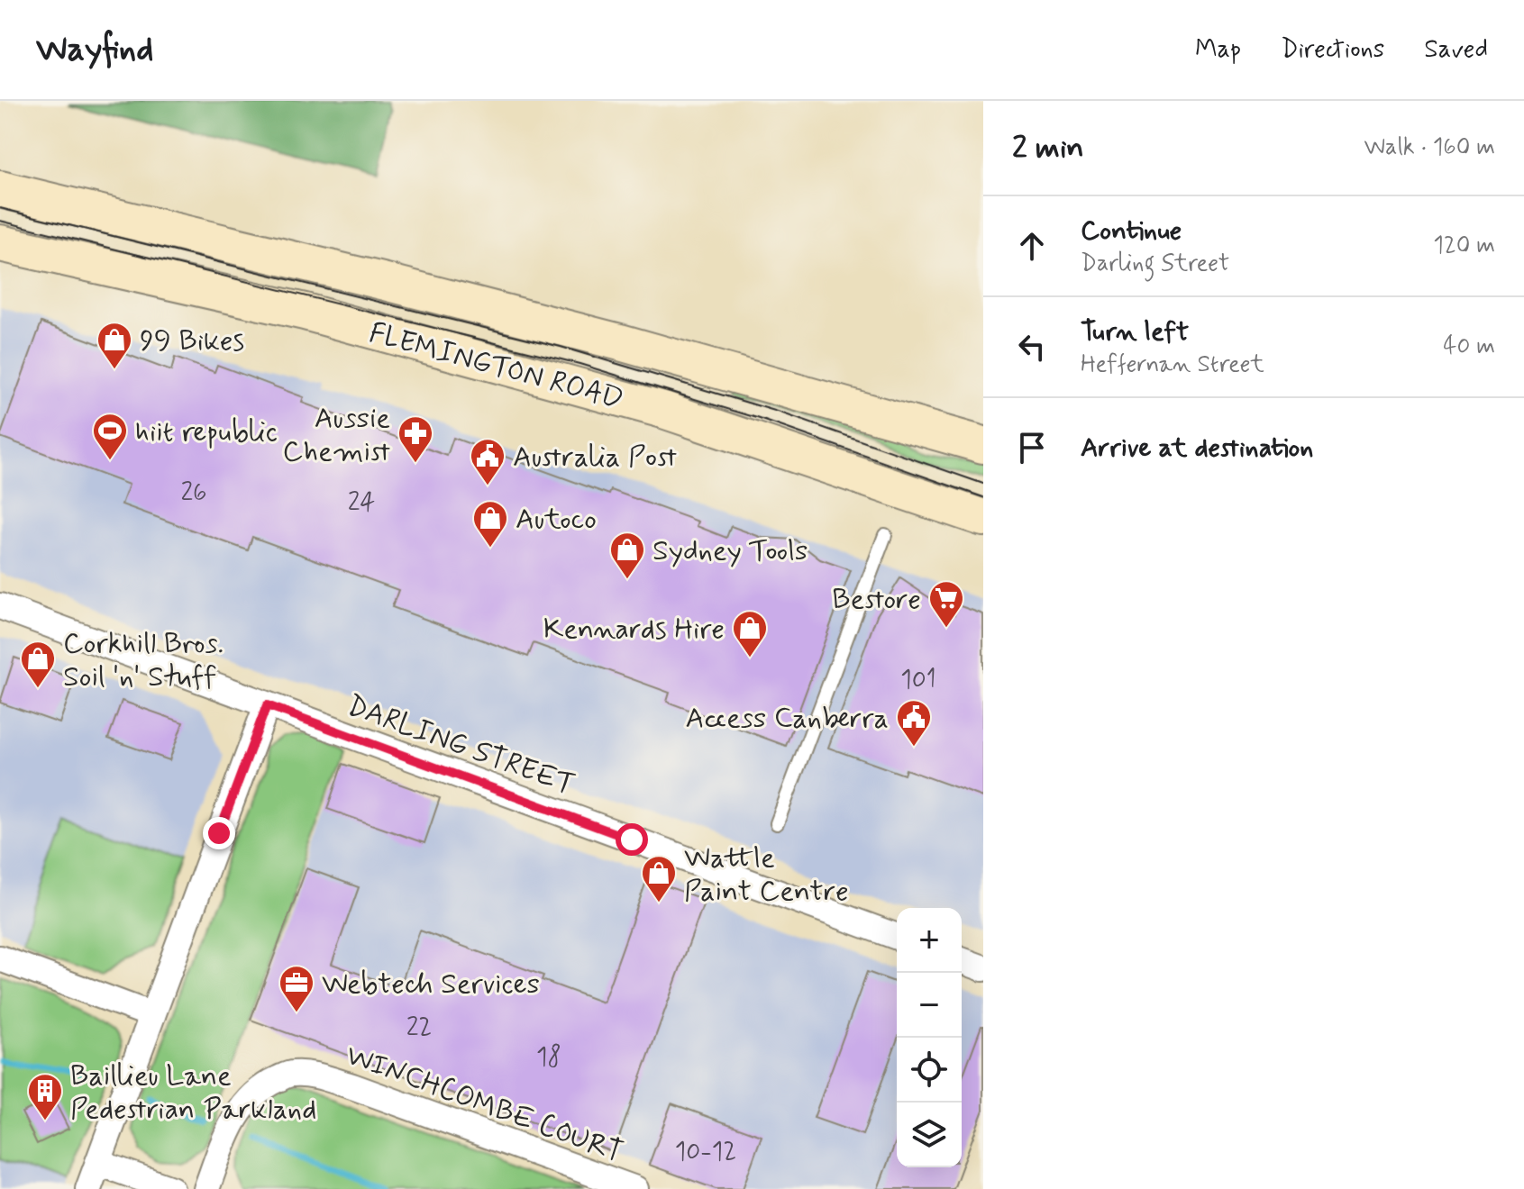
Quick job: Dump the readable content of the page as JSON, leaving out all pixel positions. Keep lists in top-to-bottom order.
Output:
{
  "streets": {
    "main road": ["FLEMINGTON ROAD"],
    "street": ["DARLING STREET", "WINCHCOMBE COURT"]
  },
  "places": {
    "shop": [
      "99 Bikes",
      "Autoco",
      "Sydney Tools",
      "Kennards Hire",
      "Corkhill Bros. Soil 'n' Stuff",
      "Wattle Paint Centre"
    ],
    "sports": ["hiit republic"],
    "pharmacy": ["Aussie Chemist"],
    "public building": ["Australia Post", "Access Canberra"],
    "supermarket": ["Bestore"],
    "office": ["Webtech Services"],
    "building": ["Baillieu Lane Pedestrian Parkland"]
  },
  "house_numbers": [
    "26",
    "24",
    "101",
    "22",
    "18",
    "10-12"
  ],
  "page": {
    "header": "Wayfind",
    "nav": ["Map", "Directions", "Saved"],
    "heading": ["2 min", "Walk · 160 m"],
    "list": [
      ["Continue", "Darling Street", "120 m"],
      ["Turn left", "Heffernan Street", "40 m"],
      "Arrive at destination"
    ],
    "map_buttons": ["+", "−"]
  }
}
